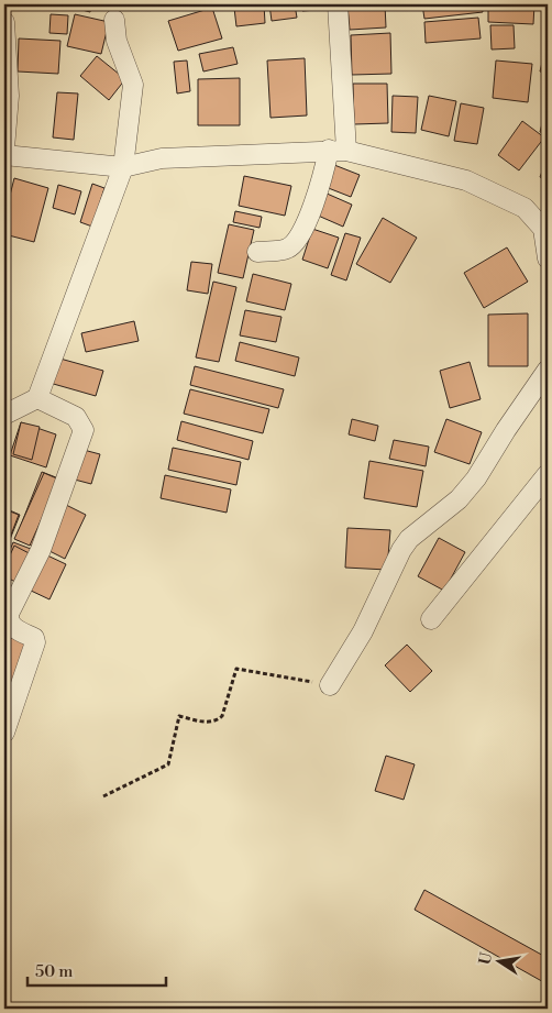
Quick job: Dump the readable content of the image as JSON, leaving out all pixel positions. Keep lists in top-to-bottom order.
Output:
{
  "scale_bar": "50 m",
  "north": "left"
}
